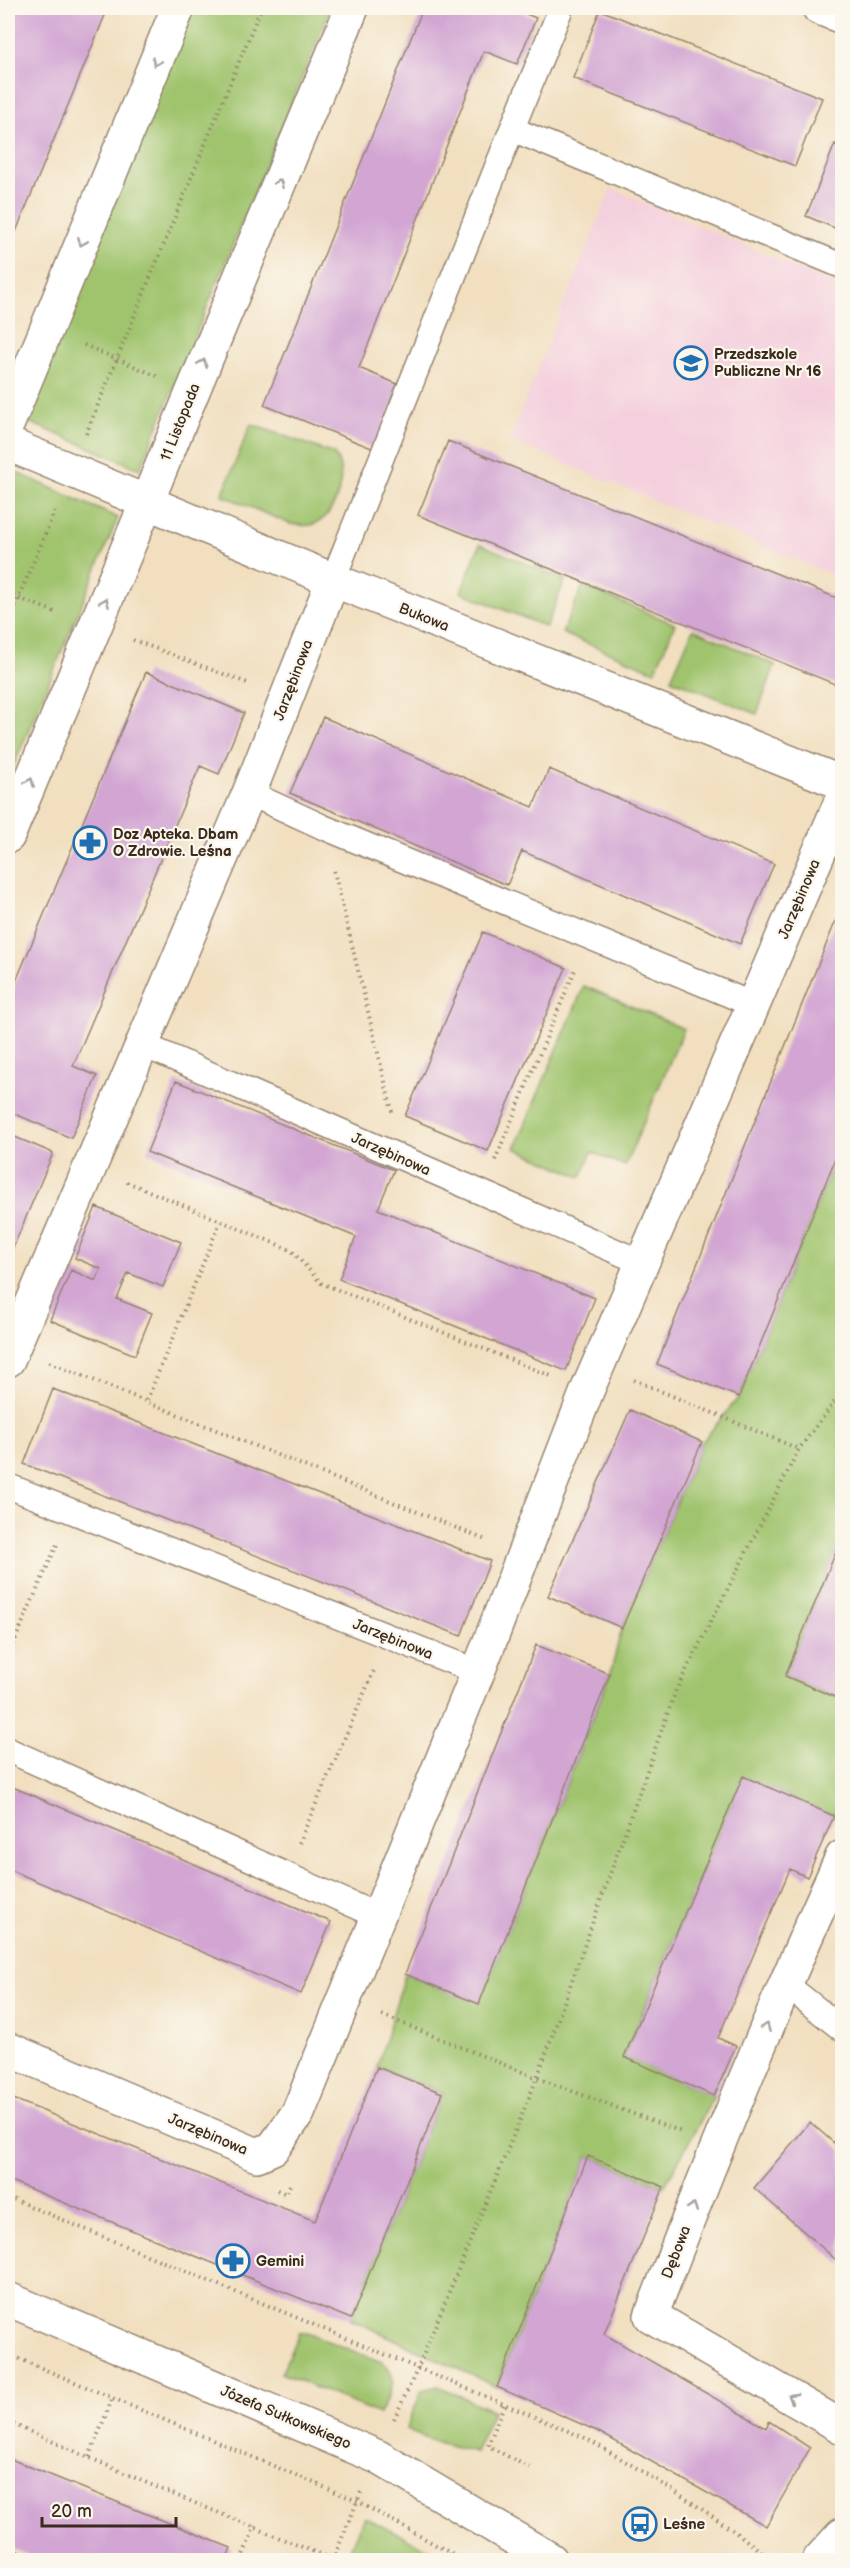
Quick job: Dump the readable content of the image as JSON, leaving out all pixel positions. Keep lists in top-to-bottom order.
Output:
{
  "streets": {
    "street": [
      "11 Listopada",
      "Bukowa",
      "Jarzębinowa",
      "Dębowa",
      "Józefa Sułkowskiego"
    ]
  },
  "crossings": [
    ["11 Listopada", "Bukowa"],
    ["Bukowa", "Jarzębinowa"]
  ],
  "places": {
    "school or university": ["Przedszkole Publiczne Nr 16"],
    "pharmacy": ["Doz Apteka. Dbam O Zdrowie. Leśna", "Gemini"],
    "bus stop": ["Leśne"]
  },
  "scale_bar": "20 m"
}
